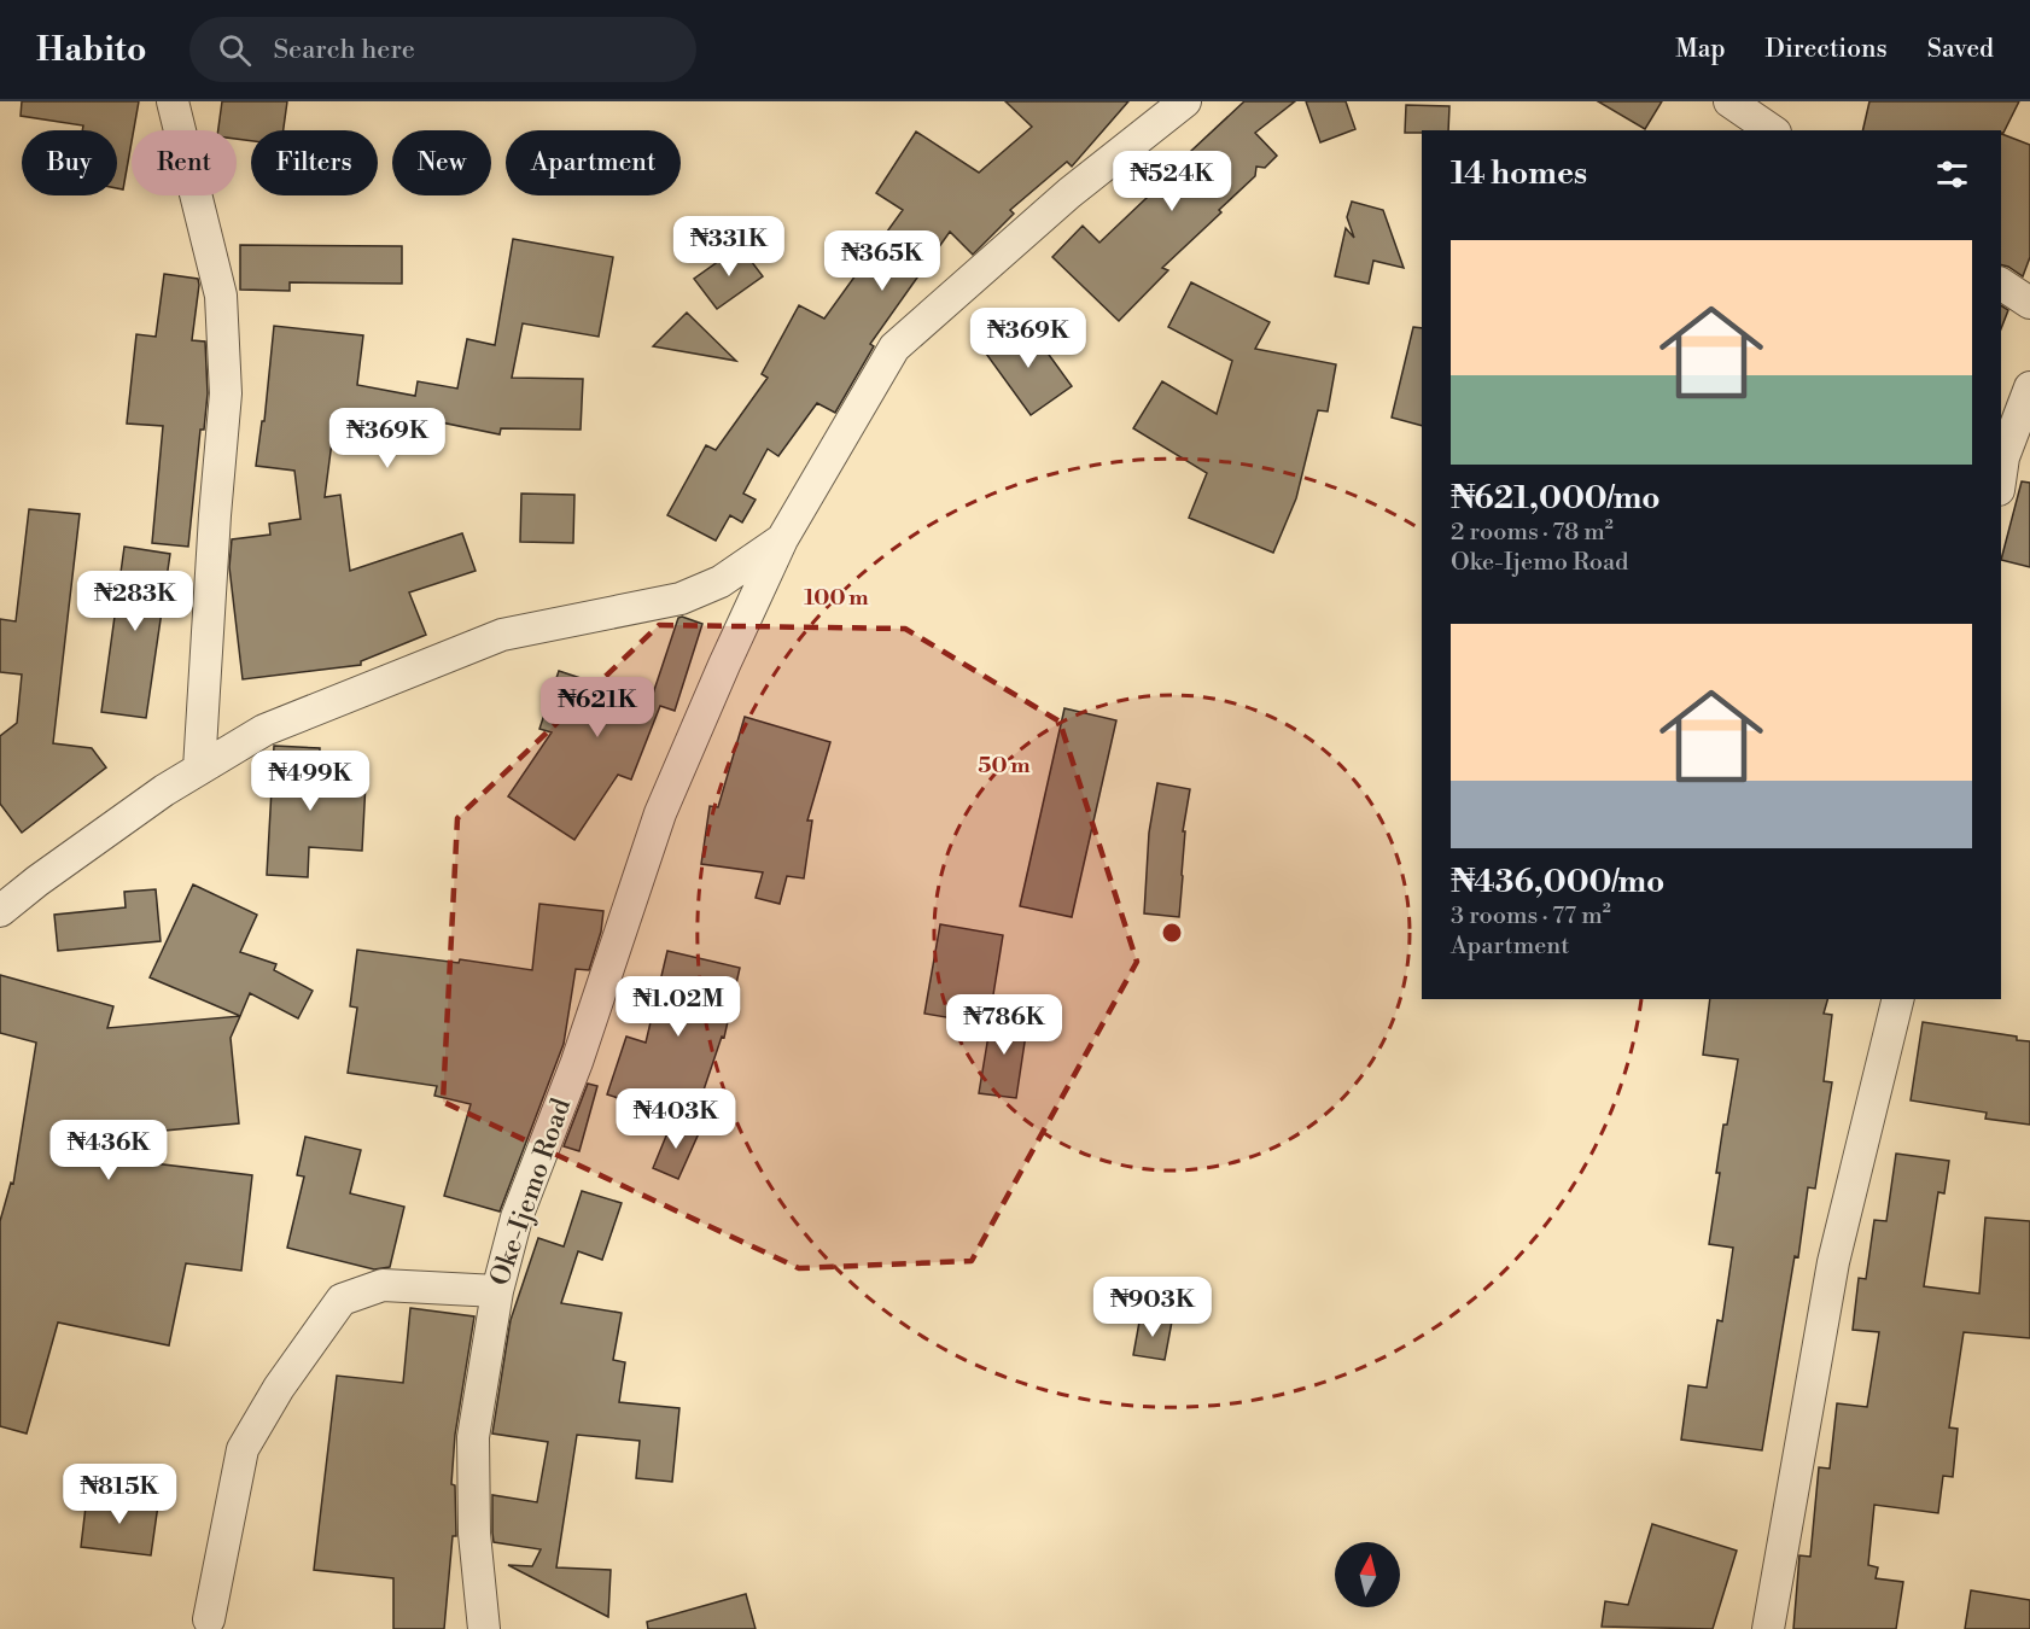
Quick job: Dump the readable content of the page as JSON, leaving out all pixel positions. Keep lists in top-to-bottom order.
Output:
{
  "streets": {
    "street": ["Oke-Ijemo Road"]
  },
  "north": "top",
  "page": {
    "header": "Habito",
    "search": "Search here",
    "nav": ["Map", "Directions", "Saved"],
    "chip": [
      "Buy",
      "Rent",
      "Filters",
      "New",
      "Apartment"
    ],
    "heading": "14 homes",
    "price": [
      "₦524K",
      "₦331K",
      "₦365K",
      "₦369K",
      "₦369K",
      "₦283K",
      "₦621K",
      "₦499K",
      "₦1.02M",
      "₦786K",
      "₦403K",
      "₦436K",
      "₦903K",
      "₦815K"
    ],
    "list": [
      {
        "name": "₦621,000/mo",
        "note": "2 rooms · 78 m² · Oke-Ijemo Road"
      },
      {
        "name": "₦436,000/mo",
        "note": "3 rooms · 77 m² · Apartment"
      }
    ]
  },
  "rings": ["100 m", "50 m"]
}
